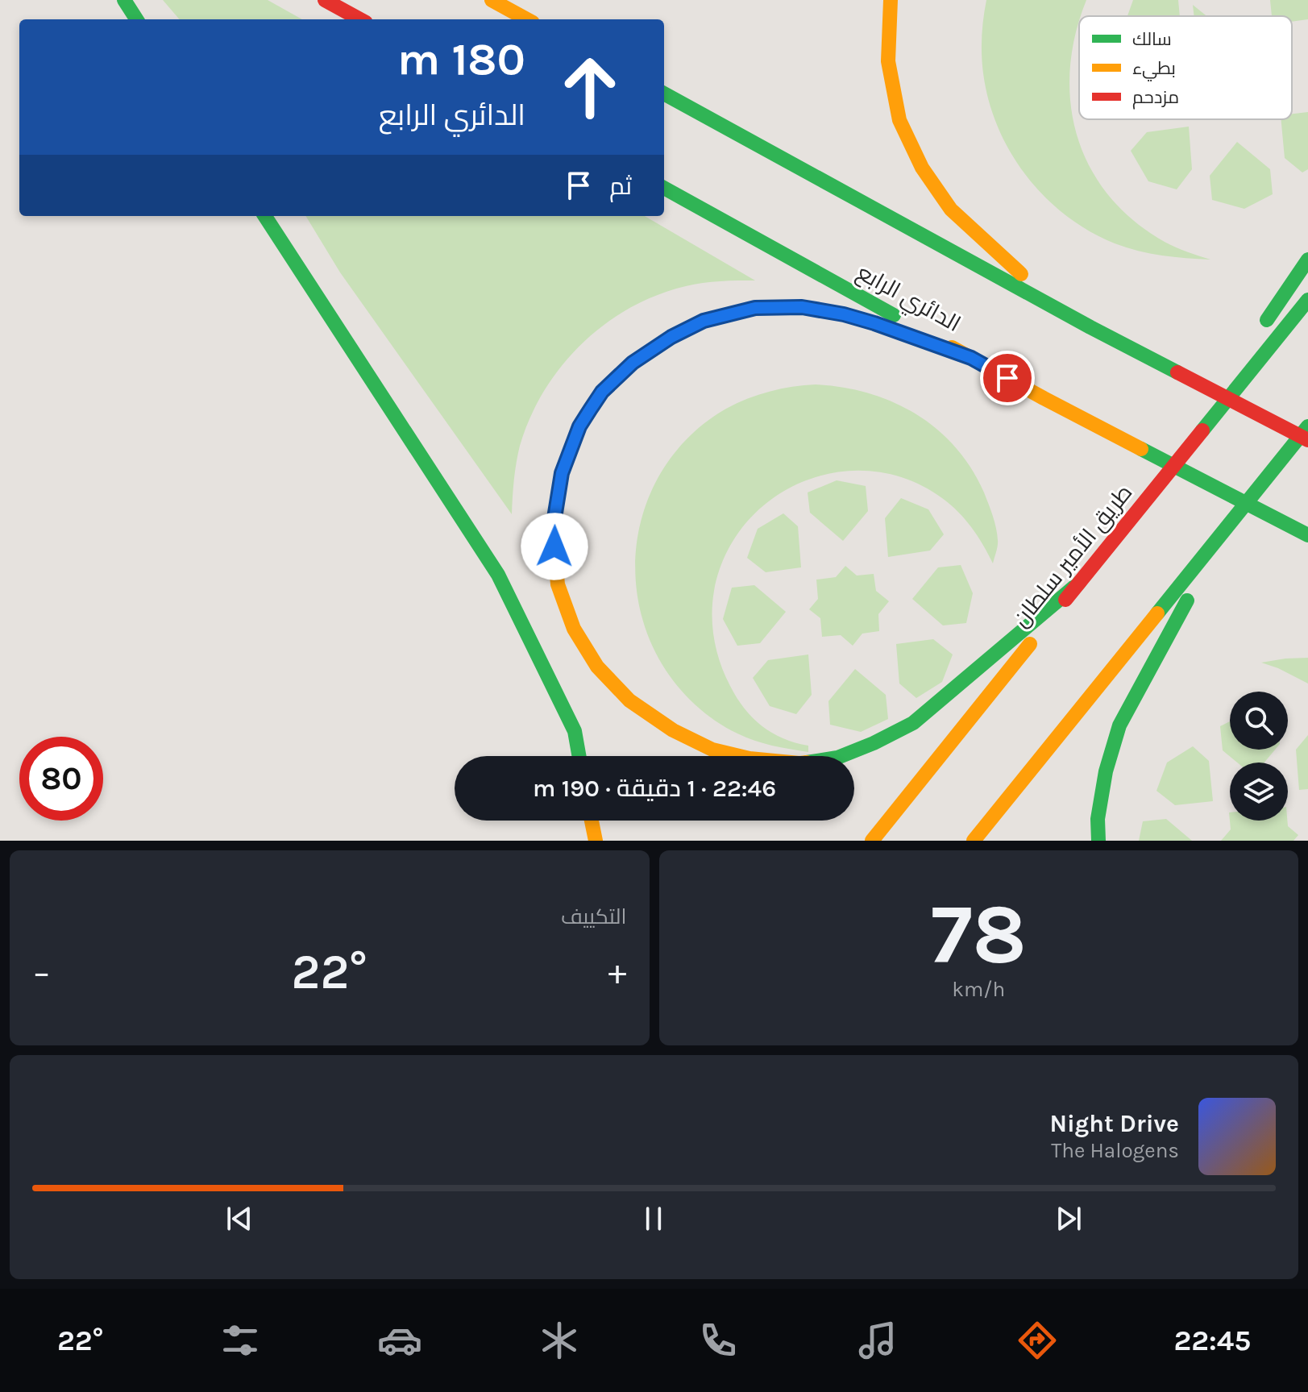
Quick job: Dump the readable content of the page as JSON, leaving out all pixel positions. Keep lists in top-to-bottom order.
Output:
{
  "streets": {
    "highway": ["الدائري الرابع", "طريق الأمير سلطان"]
  },
  "legend": ["سالك", "بطيء", "مزدحم"],
  "page": {
    "turn": ["180 m", "الدائري الرابع"],
    "then": "ثم",
    "limit": "80",
    "trip": "22:46 · 1 دقيقة · 190 m",
    "tile": [
      ["78", "km/h"],
      "التكييف"
    ],
    "heat": ["−", "22°", "+"],
    "song": ["Night Drive", "The Halogens"],
    "tabs": ["22:45", "22°"]
  }
}
